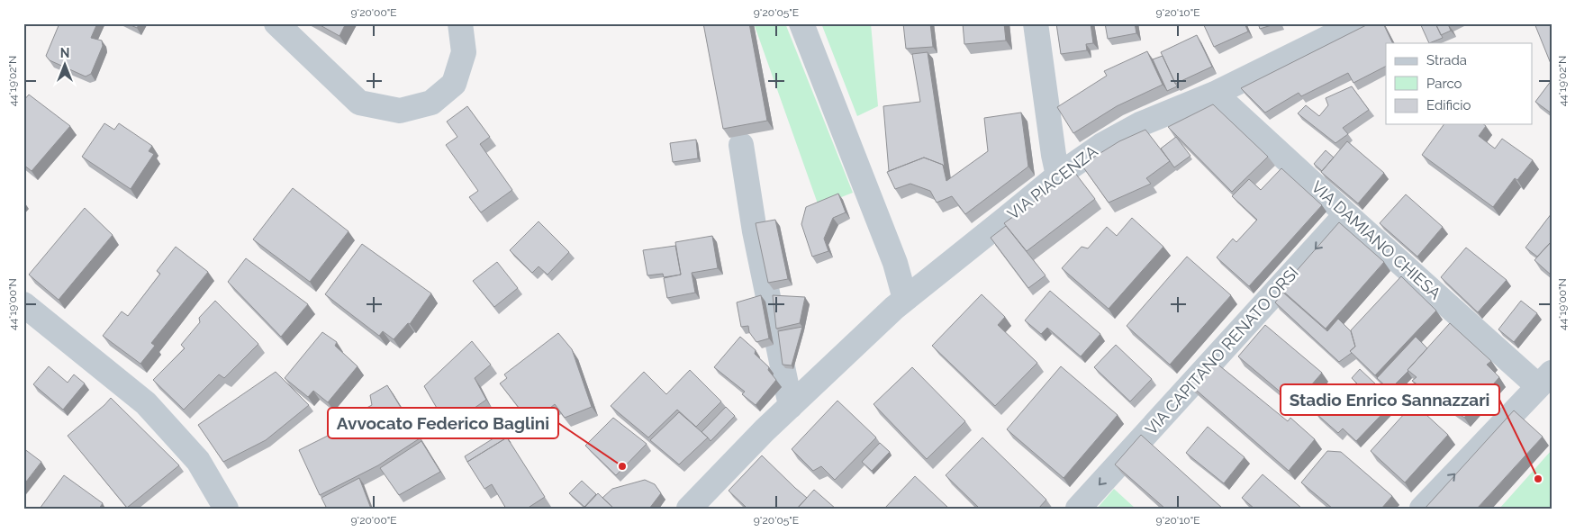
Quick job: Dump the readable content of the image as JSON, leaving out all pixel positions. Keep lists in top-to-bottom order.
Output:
{
  "streets": {
    "street": ["VIA PIACENZA", "VIA DAMIANO CHIESA", "VIA CAPITANO RENATO ORSI"]
  },
  "crossings": [
    ["VIA PIACENZA", "VIA DAMIANO CHIESA"],
    ["VIA DAMIANO CHIESA", "VIA CAPITANO RENATO ORSI"]
  ],
  "one_way": ["VIA CAPITANO RENATO ORSI"],
  "places": ["Avvocato Federico Baglini", "Stadio Enrico Sannazzari"],
  "legend": ["Strada", "Parco", "Edificio"],
  "north": "top",
  "coordinates": [
    "9°20'00\"E",
    "9°20'05\"E",
    "9°20'10\"E",
    "44°19'02\"N",
    "44°19'00\"N"
  ]
}
